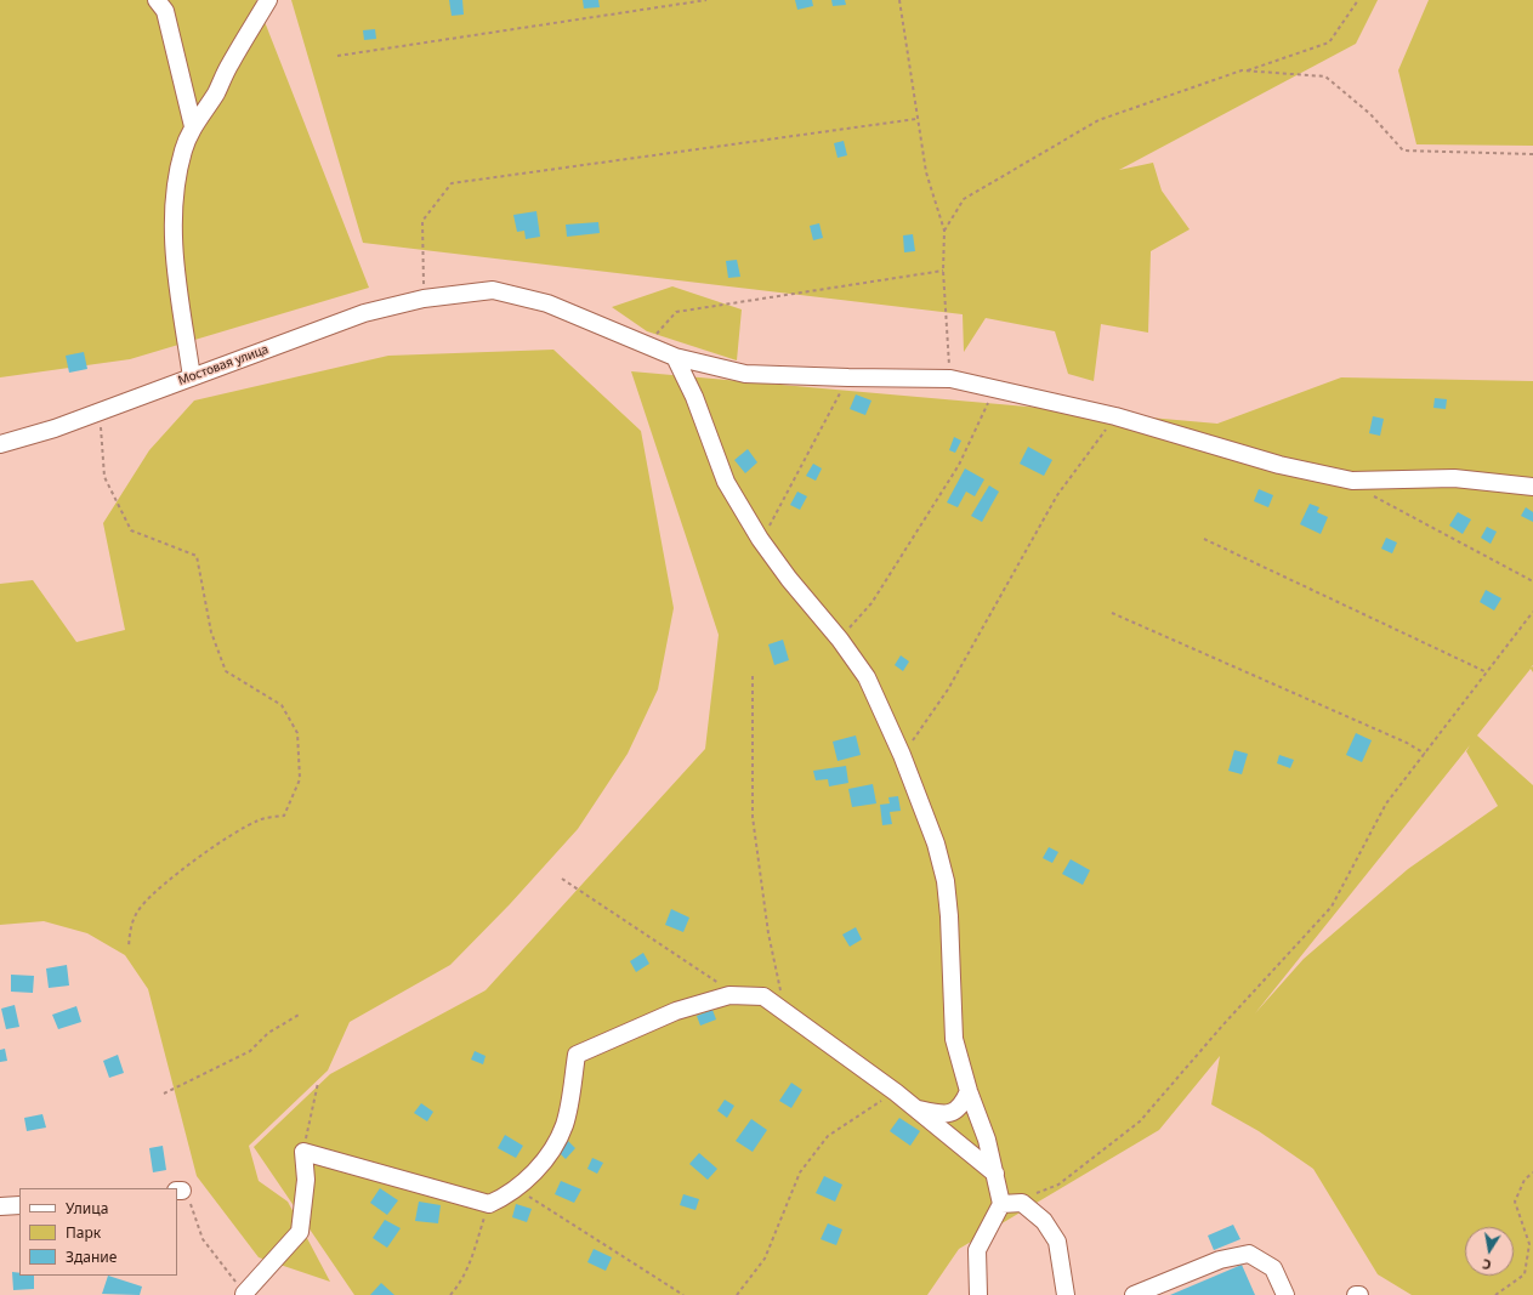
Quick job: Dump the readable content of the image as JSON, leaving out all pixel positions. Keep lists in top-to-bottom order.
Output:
{
  "streets": {
    "street": ["Мостовая улица"]
  },
  "legend": ["Улица", "Парк", "Здание"],
  "north": "bottom"
}
